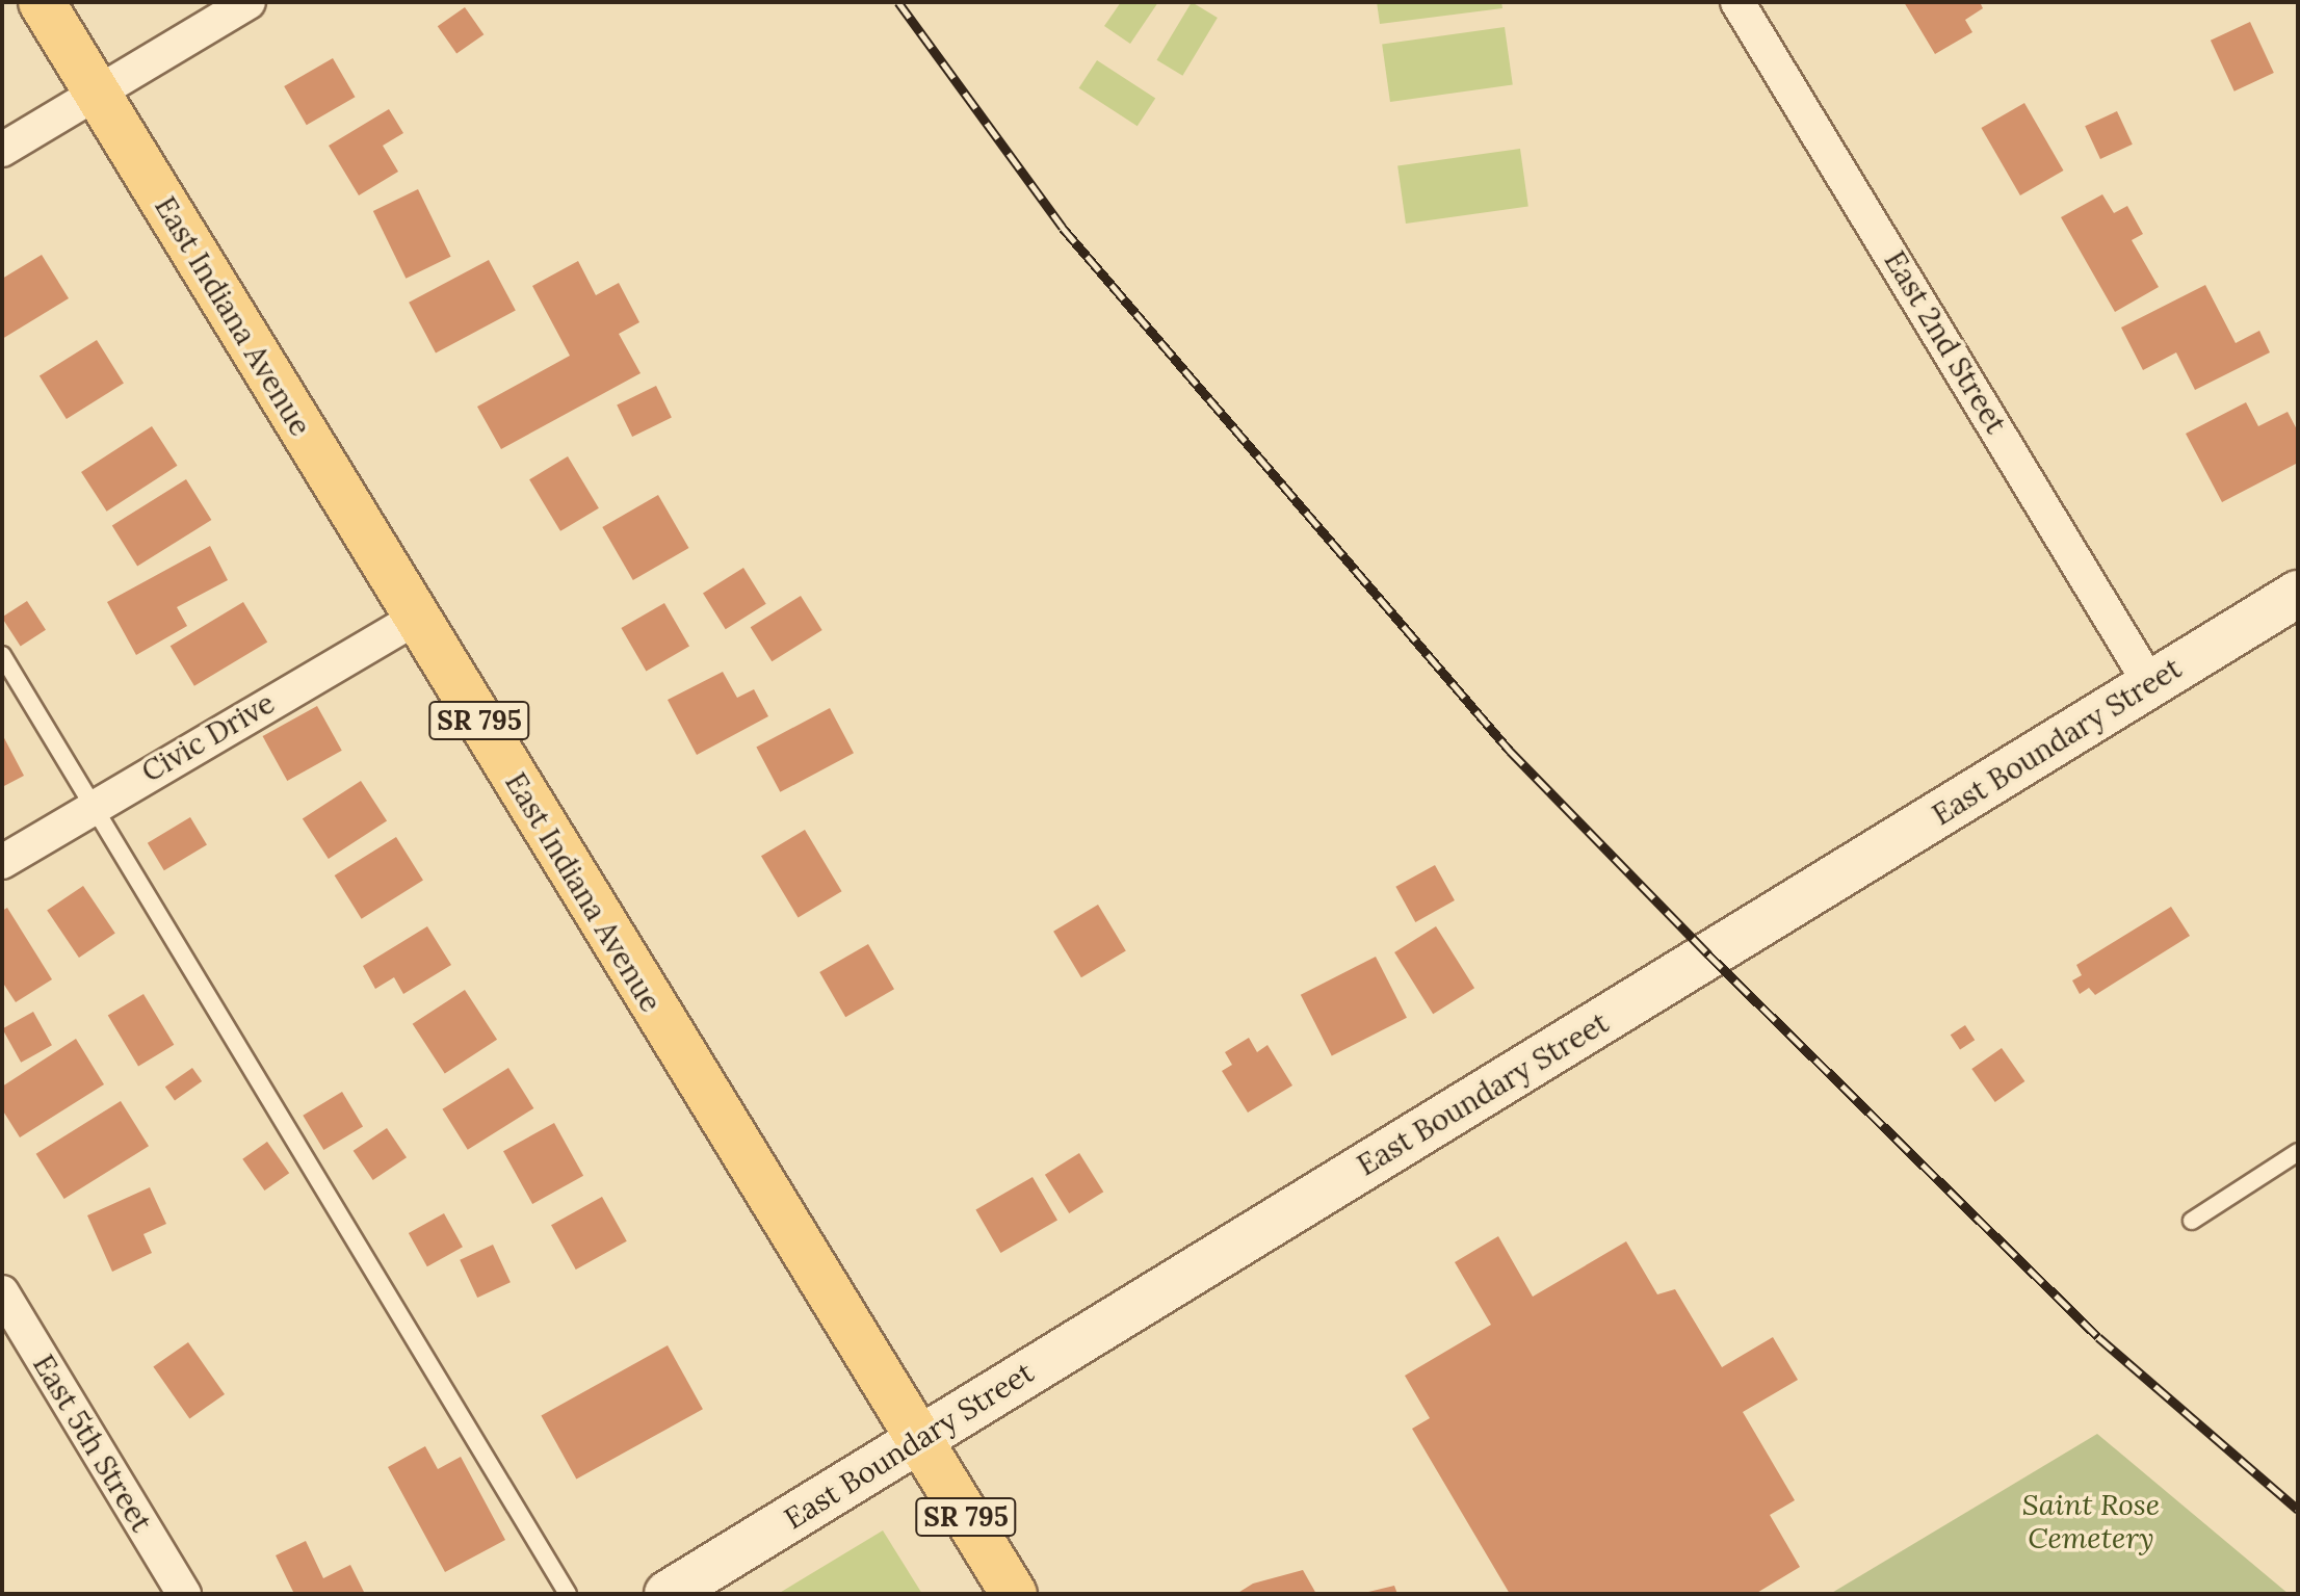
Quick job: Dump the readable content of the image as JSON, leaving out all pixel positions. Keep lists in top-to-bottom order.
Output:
{
  "streets": {
    "main road": ["East Indiana Avenue", "SR 795"],
    "street": [
      "East 2nd Street",
      "Civic Drive",
      "East Boundary Street",
      "East 5th Street"
    ]
  },
  "crossings": [
    ["East Indiana Avenue", "SR 795"],
    ["East Indiana Avenue", "Civic Drive"],
    ["East Indiana Avenue", "East Boundary Street"],
    ["East 2nd Street", "East Boundary Street"],
    ["SR 795", "East Boundary Street"]
  ],
  "parks": ["Saint Rose Cemetery"]
}
